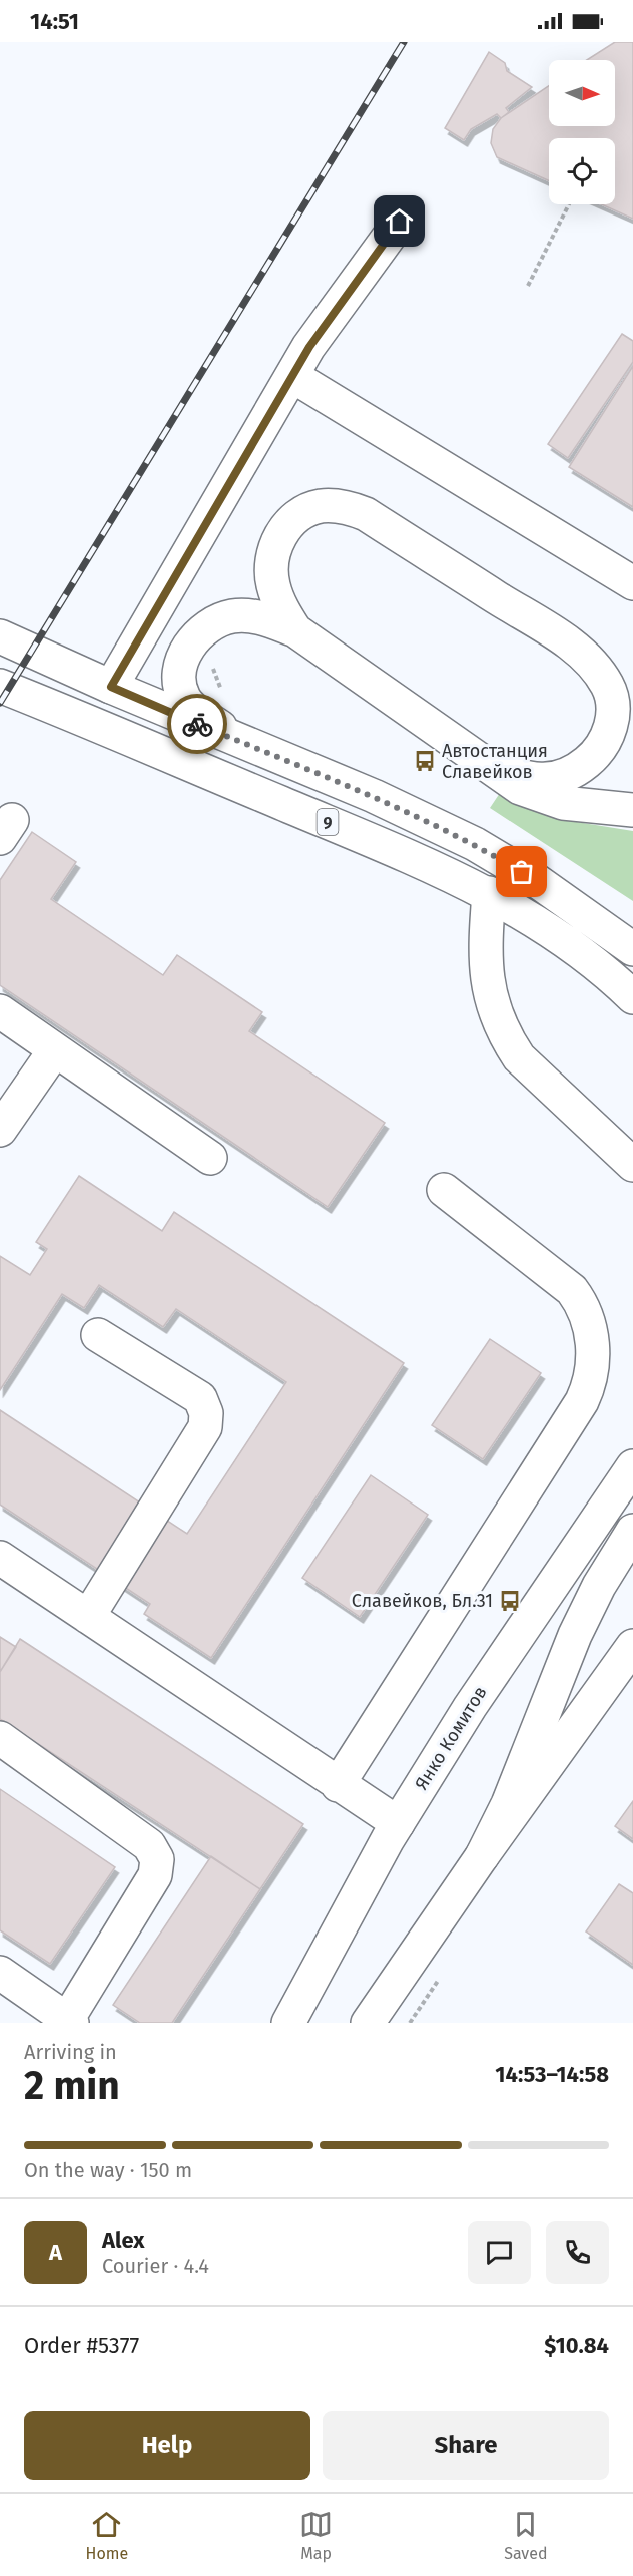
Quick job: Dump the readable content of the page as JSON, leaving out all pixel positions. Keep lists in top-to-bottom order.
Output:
{
  "streets": {
    "main road": ["9", "Янко Комитов"]
  },
  "places": {
    "bus stop": ["Автостанция Славейков", "Славейков, Бл.31"]
  },
  "north": "right",
  "page": {
    "status": "14:51",
    "heading": ["2 min", "Arriving in", "14:53–14:58"],
    "panel": [
      "Alex",
      "Courier · 4.4",
      "Order #5377",
      "$10.84"
    ],
    "bar": "On the way · 150 m",
    "round": "A",
    "buttons": ["Help", "Share"],
    "tabs": ["Home", "Map", "Saved"]
  }
}
